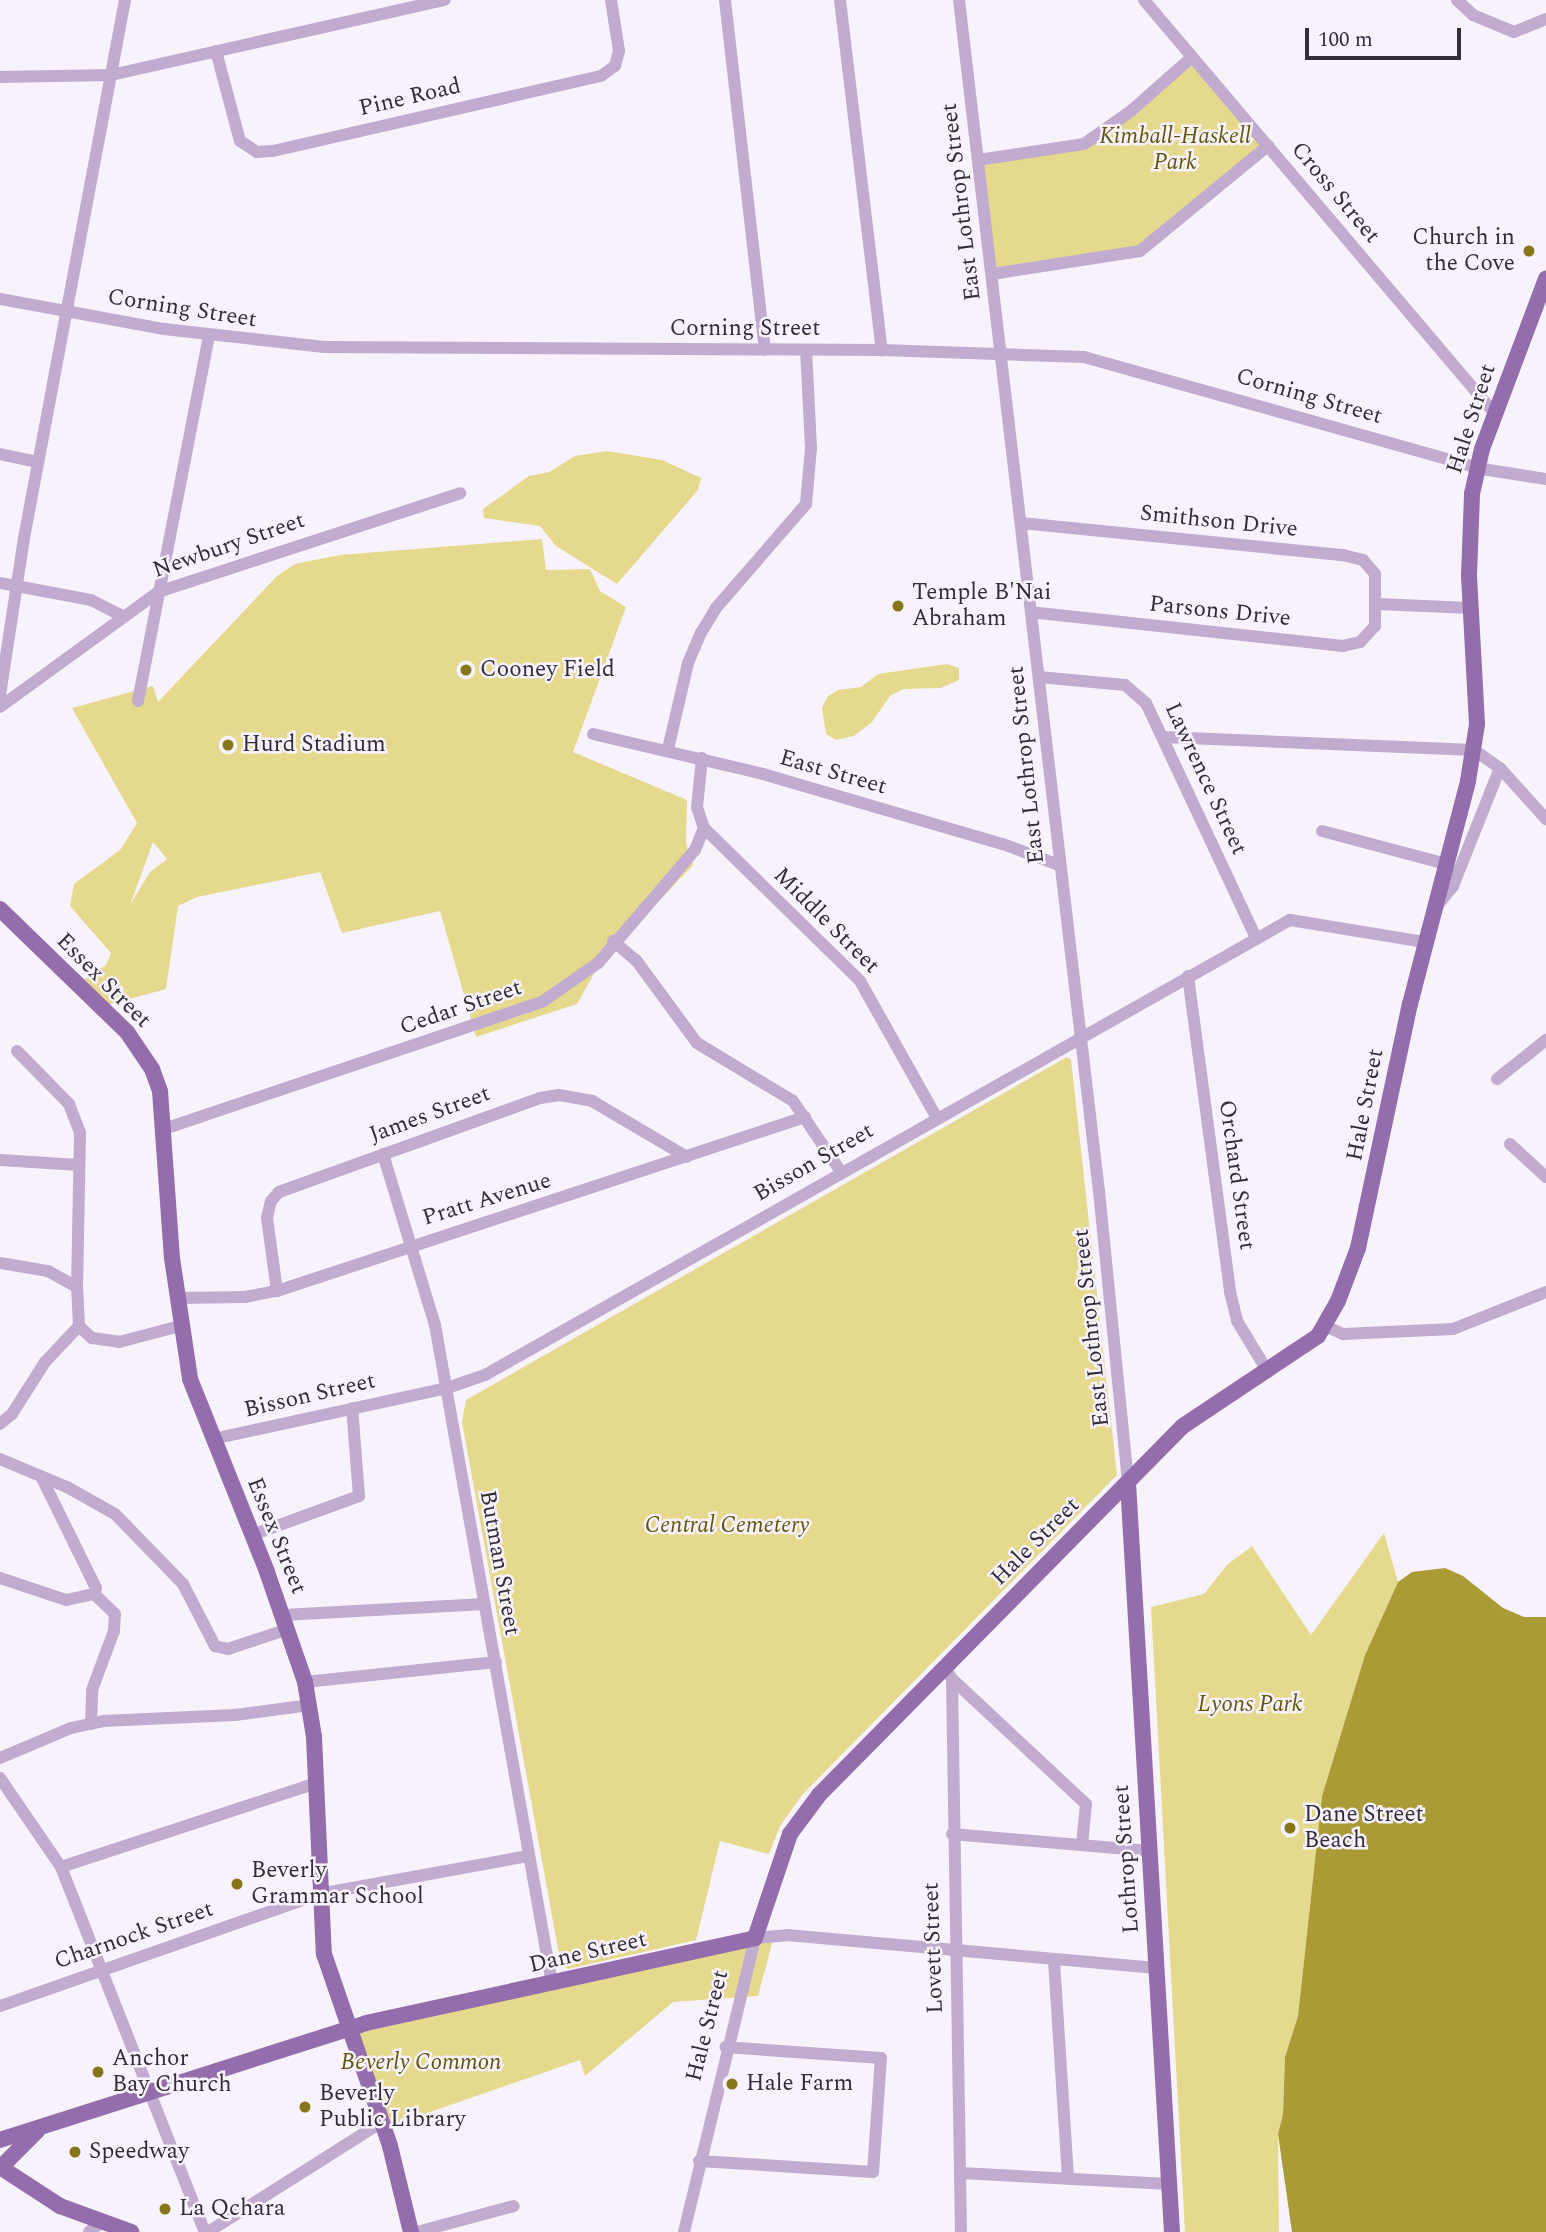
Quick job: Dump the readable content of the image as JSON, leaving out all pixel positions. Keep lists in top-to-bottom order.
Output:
{
  "streets": {
    "main road": [
      "Hale Street",
      "Essex Street",
      "Lothrop Street",
      "Dane Street"
    ],
    "street": [
      "Pine Road",
      "Cross Street",
      "East Lothrop Street",
      "Corning Street",
      "Smithson Drive",
      "Newbury Street",
      "Parsons Drive",
      "East Street",
      "Lawrence Street",
      "Middle Street",
      "Cedar Street",
      "James Street",
      "Bisson Street",
      "Orchard Street",
      "Pratt Avenue",
      "Butman Street",
      "Charnock Street",
      "Lovett Street"
    ]
  },
  "crossings": [
    ["Cross Street", "Hale Street"],
    ["East Lothrop Street", "Corning Street"],
    ["East Lothrop Street", "Hale Street"],
    ["East Lothrop Street", "Smithson Drive"],
    ["East Lothrop Street", "Parsons Drive"],
    ["East Lothrop Street", "East Street"],
    ["East Lothrop Street", "Lawrence Street"],
    ["East Lothrop Street", "Bisson Street"],
    ["East Lothrop Street", "Lothrop Street"],
    ["Corning Street", "Hale Street"],
    ["Hale Street", "Bisson Street"],
    ["Hale Street", "Orchard Street"],
    ["Hale Street", "Lothrop Street"],
    ["Hale Street", "Lovett Street"],
    ["Hale Street", "Dane Street"],
    ["Smithson Drive", "Parsons Drive"],
    ["Lawrence Street", "Bisson Street"],
    ["Middle Street", "Cedar Street"],
    ["Middle Street", "Bisson Street"],
    ["Essex Street", "Cedar Street"],
    ["Essex Street", "Bisson Street"],
    ["Essex Street", "Pratt Avenue"],
    ["Essex Street", "Charnock Street"],
    ["Essex Street", "Dane Street"],
    ["James Street", "Pratt Avenue"],
    ["James Street", "Butman Street"],
    ["Bisson Street", "Orchard Street"],
    ["Bisson Street", "Butman Street"],
    ["Pratt Avenue", "Butman Street"],
    ["Butman Street", "Charnock Street"],
    ["Butman Street", "Dane Street"],
    ["Lothrop Street", "Dane Street"],
    ["Lovett Street", "Dane Street"]
  ],
  "parks": [
    "Kimball-Haskell Park",
    "Central Cemetery",
    "Lyons Park",
    "Beverly Common"
  ],
  "places": [
    "Church in the Cove",
    "Temple B'Nai Abraham",
    "Cooney Field",
    "Hurd Stadium",
    "Dane Street Beach",
    "Beverly Grammar School",
    "Anchor Bay Church",
    "Hale Farm",
    "Beverly Public Library",
    "Speedway",
    "La Qchara"
  ],
  "scale_bar": "100 m"
}
